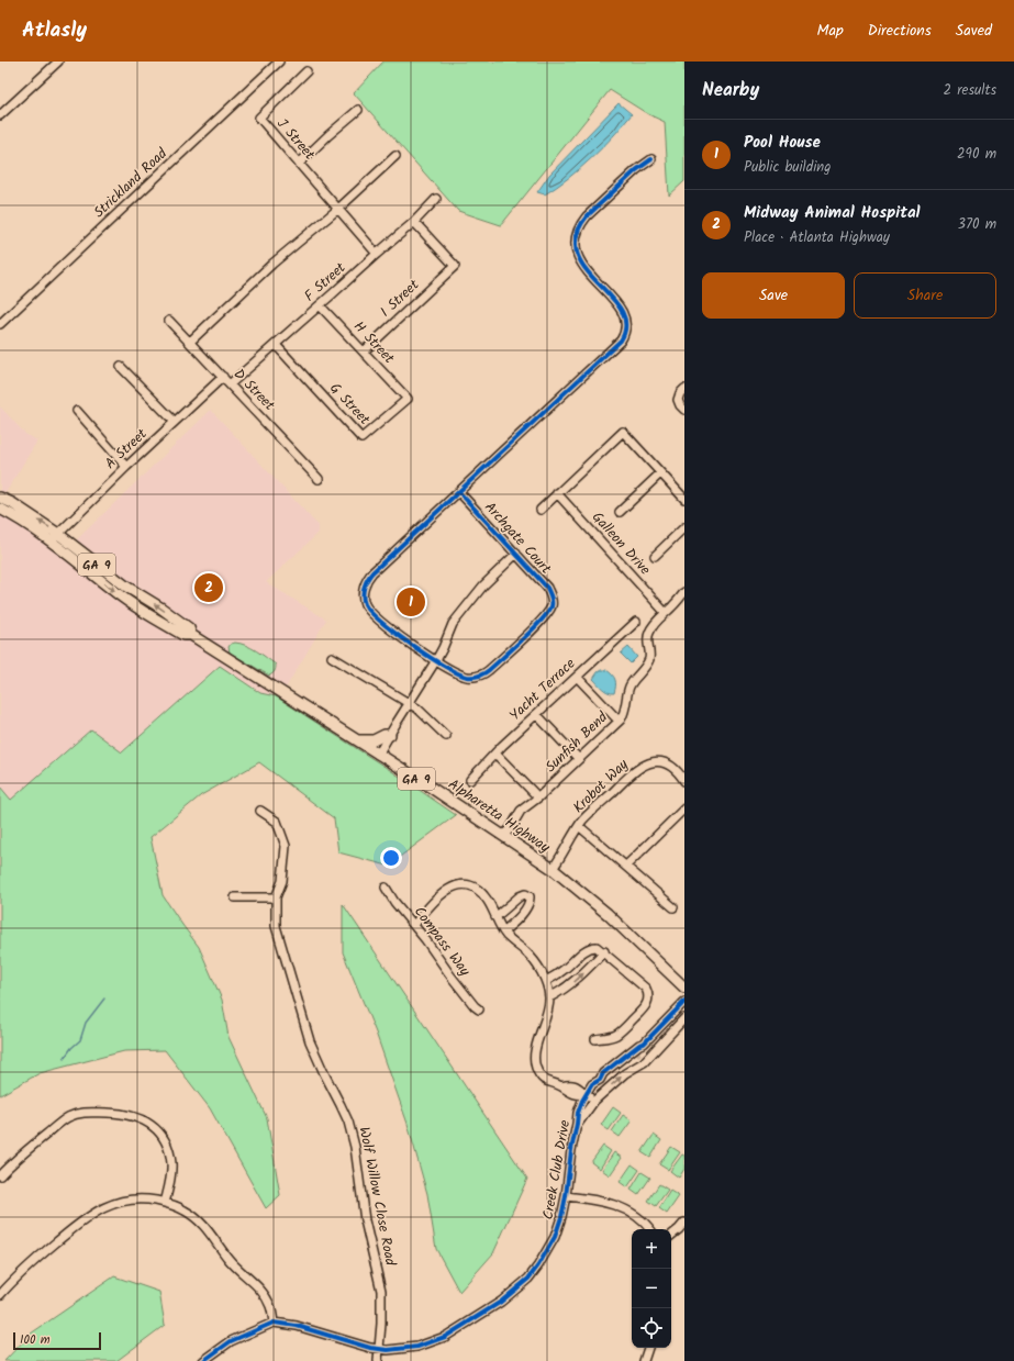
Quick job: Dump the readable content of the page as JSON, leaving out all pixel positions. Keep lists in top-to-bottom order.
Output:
{
  "streets": {
    "main road": ["GA 9", "Alpharetta Highway"],
    "street": [
      "J Street",
      "Strickland Road",
      "F Street",
      "I Street",
      "H Street",
      "D Street",
      "G Street",
      "A Street",
      "Archgate Court",
      "Galleon Drive",
      "Yacht Terrace",
      "Sunfish Bend",
      "Krobot Way",
      "Compass Way",
      "Creek Club Drive",
      "Wolf Willow Close Road"
    ]
  },
  "crossings": [
    ["F Street", "I Street"],
    ["F Street", "H Street"],
    ["F Street", "D Street"],
    ["F Street", "G Street"],
    ["I Street", "H Street"],
    ["H Street", "G Street"],
    ["D Street", "A Street"],
    ["A Street", "GA 9"],
    ["Galleon Drive", "Sunfish Bend"],
    ["GA 9", "Alpharetta Highway"],
    ["Sunfish Bend", "Alpharetta Highway"],
    ["Krobot Way", "Alpharetta Highway"],
    ["Creek Club Drive", "Wolf Willow Close Road"]
  ],
  "scale_bar": "100 m",
  "page": {
    "header": "Atlasly",
    "nav": ["Map", "Directions", "Saved"],
    "heading": ["Nearby", "2 results"],
    "list": [
      {
        "mark": "1",
        "name": "Pool House",
        "note": "Public building",
        "value": "290 m"
      },
      {
        "mark": "2",
        "name": "Midway Animal Hospital",
        "note": "Place · Atlanta Highway",
        "value": "370 m"
      }
    ],
    "buttons": ["Save", "Share"],
    "pins": ["2", "1"],
    "map_buttons": ["+", "−"],
    "scale": "100 m"
  }
}
